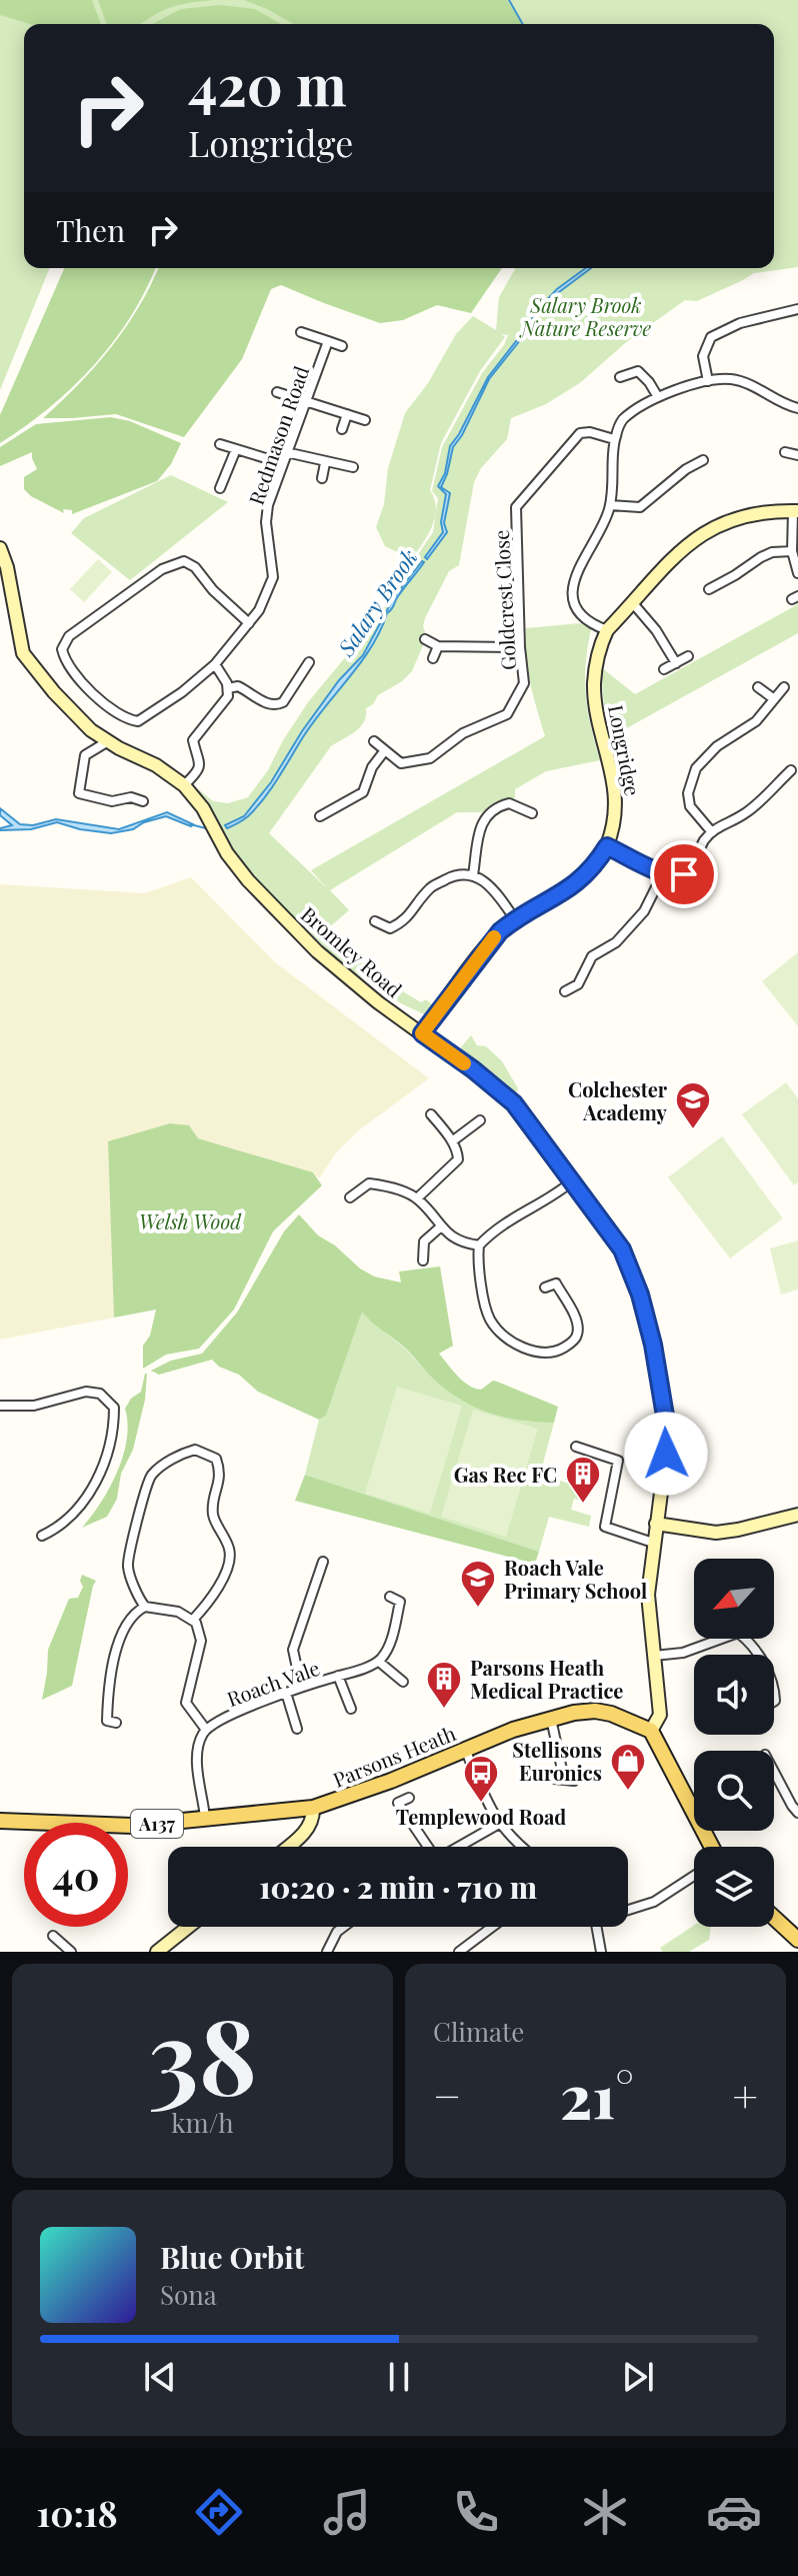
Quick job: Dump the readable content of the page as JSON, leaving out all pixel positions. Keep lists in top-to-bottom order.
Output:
{
  "streets": {
    "main road": ["Parsons Heath", "A137"],
    "street": [
      "Redmason Road",
      "Goldcrest Close",
      "Longridge",
      "Bromley Road",
      "Roach Vale"
    ]
  },
  "crossings": [
    ["Longridge", "Bromley Road"],
    ["Bromley Road", "Parsons Heath"]
  ],
  "water": ["Salary Brook"],
  "parks": ["Salary Brook Nature Reserve", "Welsh Wood"],
  "places": {
    "school or university": ["Colchester Academy", "Roach Vale Primary School"],
    "building": ["Gas Rec FC", "Parsons Heath Medical Practice"],
    "shop": ["Stellisons Euronics"],
    "bus stop": ["Templewood Road"]
  },
  "north": "bottom left",
  "page": {
    "turn": ["420 m", "Longridge"],
    "then": "Then",
    "limit": "40",
    "trip": "10:20 · 2 min · 710 m",
    "tile": [
      ["38", "km/h"],
      "Climate"
    ],
    "heat": ["−", "21°", "+"],
    "song": ["Blue Orbit", "Sona"],
    "tabs": "10:18"
  }
}
